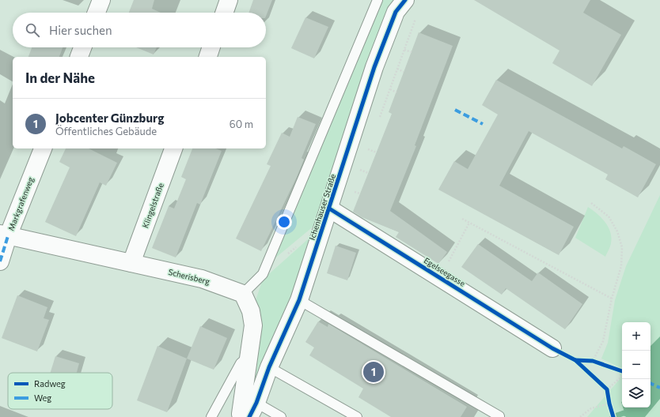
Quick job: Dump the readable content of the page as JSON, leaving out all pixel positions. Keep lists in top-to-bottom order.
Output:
{
  "streets": {
    "street": [
      "Markgrafenweg",
      "Klingelstraße",
      "Ichenhauser Straße",
      "Egelseegasse",
      "Scherisberg"
    ]
  },
  "crossings": [
    ["Markgrafenweg", "Scherisberg"],
    ["Klingelstraße", "Scherisberg"],
    ["Ichenhauser Straße", "Egelseegasse"]
  ],
  "legend": ["Radweg", "Weg"],
  "page": {
    "search": "Hier suchen",
    "heading": "In der Nähe",
    "list": [
      {
        "mark": "1",
        "name": "Jobcenter Günzburg",
        "note": "Öffentliches Gebäude",
        "value": "60 m"
      }
    ],
    "map_buttons": ["+", "−"],
    "pins": "1"
  }
}
